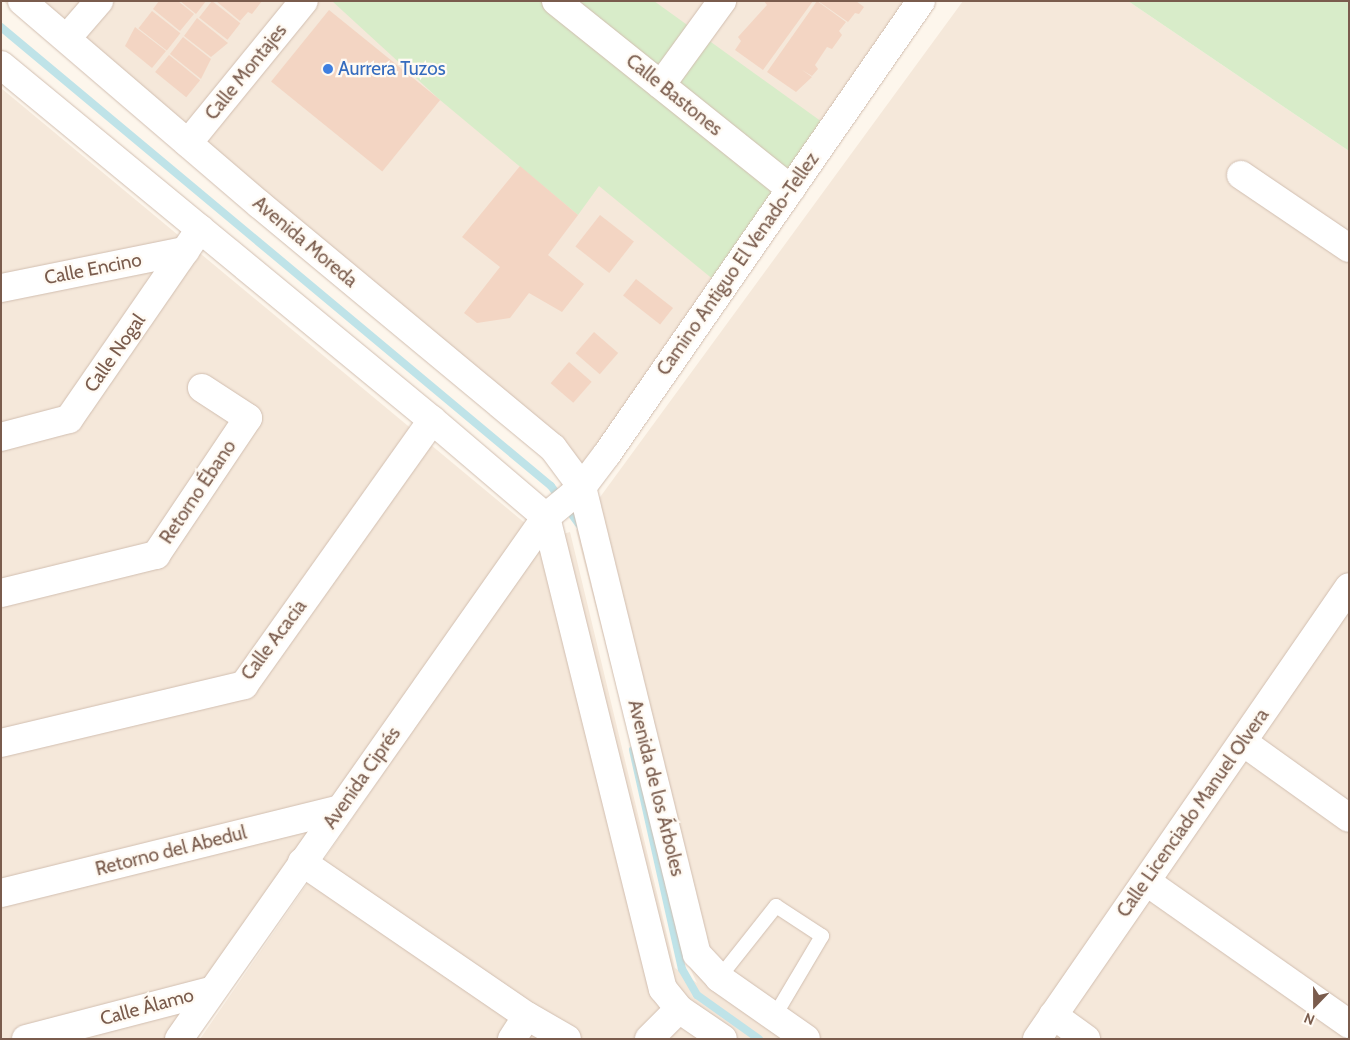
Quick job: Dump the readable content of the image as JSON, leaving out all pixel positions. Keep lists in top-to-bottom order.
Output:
{
  "streets": {
    "street": [
      "Calle Montajes",
      "Calle Bastones",
      "Avenida Moreda",
      "Camino Antiguo El Venado-Tellez",
      "Calle Encino",
      "Calle Nogal",
      "Retorno Ébano",
      "Calle Acacia",
      "Avenida Ciprés",
      "Avenida de los Árboles",
      "Calle Licenciado Manuel Olvera",
      "Retorno del Abedul",
      "Calle Álamo"
    ]
  },
  "crossings": [
    ["Calle Montajes", "Avenida Moreda"],
    ["Calle Bastones", "Camino Antiguo El Venado-Tellez"],
    ["Avenida Moreda", "Camino Antiguo El Venado-Tellez"],
    ["Avenida Moreda", "Avenida de los Árboles"],
    ["Camino Antiguo El Venado-Tellez", "Avenida Ciprés"],
    ["Camino Antiguo El Venado-Tellez", "Avenida de los Árboles"],
    ["Calle Encino", "Calle Nogal"],
    ["Avenida Ciprés", "Retorno del Abedul"],
    ["Avenida Ciprés", "Calle Álamo"]
  ],
  "places": ["Aurrera Tuzos"],
  "north": "bottom"
}
